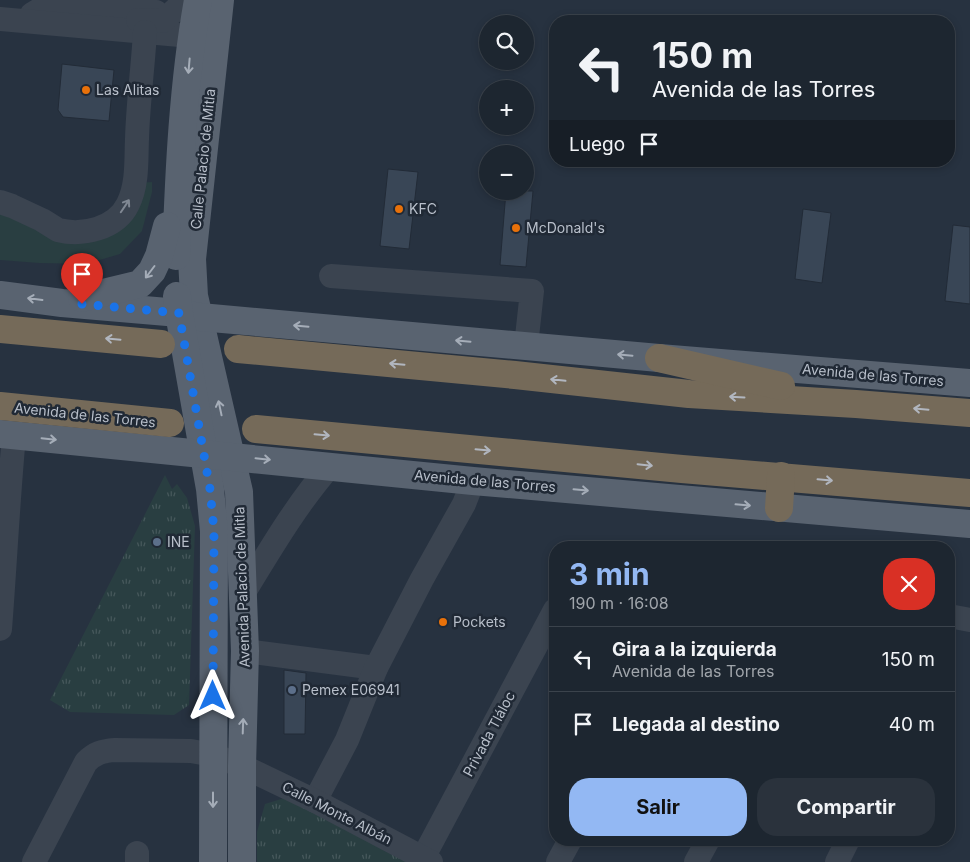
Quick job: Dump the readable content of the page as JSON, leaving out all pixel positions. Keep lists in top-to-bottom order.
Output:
{
  "streets": {
    "highway": ["Avenida de las Torres"],
    "main road": ["Calle Palacio de Mitla", "Avenida Palacio de Mitla"],
    "street": ["Privada Tláloc", "Calle Monte Albán"]
  },
  "crossings": [
    ["Calle Palacio de Mitla", "Avenida de las Torres"],
    ["Calle Palacio de Mitla", "Avenida Palacio de Mitla"],
    ["Avenida de las Torres", "Avenida Palacio de Mitla"],
    ["Avenida Palacio de Mitla", "Calle Monte Albán"],
    ["Privada Tláloc", "Calle Monte Albán"]
  ],
  "places": [
    "Las Alitas",
    "KFC",
    "McDonald's",
    "INE",
    "Pockets",
    "Pemex E06941"
  ],
  "page": {
    "map_buttons": ["+", "−"],
    "turn": ["150 m", "Avenida de las Torres"],
    "then": "Luego",
    "heading": ["3 min", "190 m · 16:08"],
    "list": [
      {
        "name": "Gira a la izquierda",
        "note": "Avenida de las Torres",
        "value": "150 m"
      },
      {
        "name": "Llegada al destino",
        "value": "40 m"
      }
    ],
    "buttons": ["Salir", "Compartir"]
  }
}
